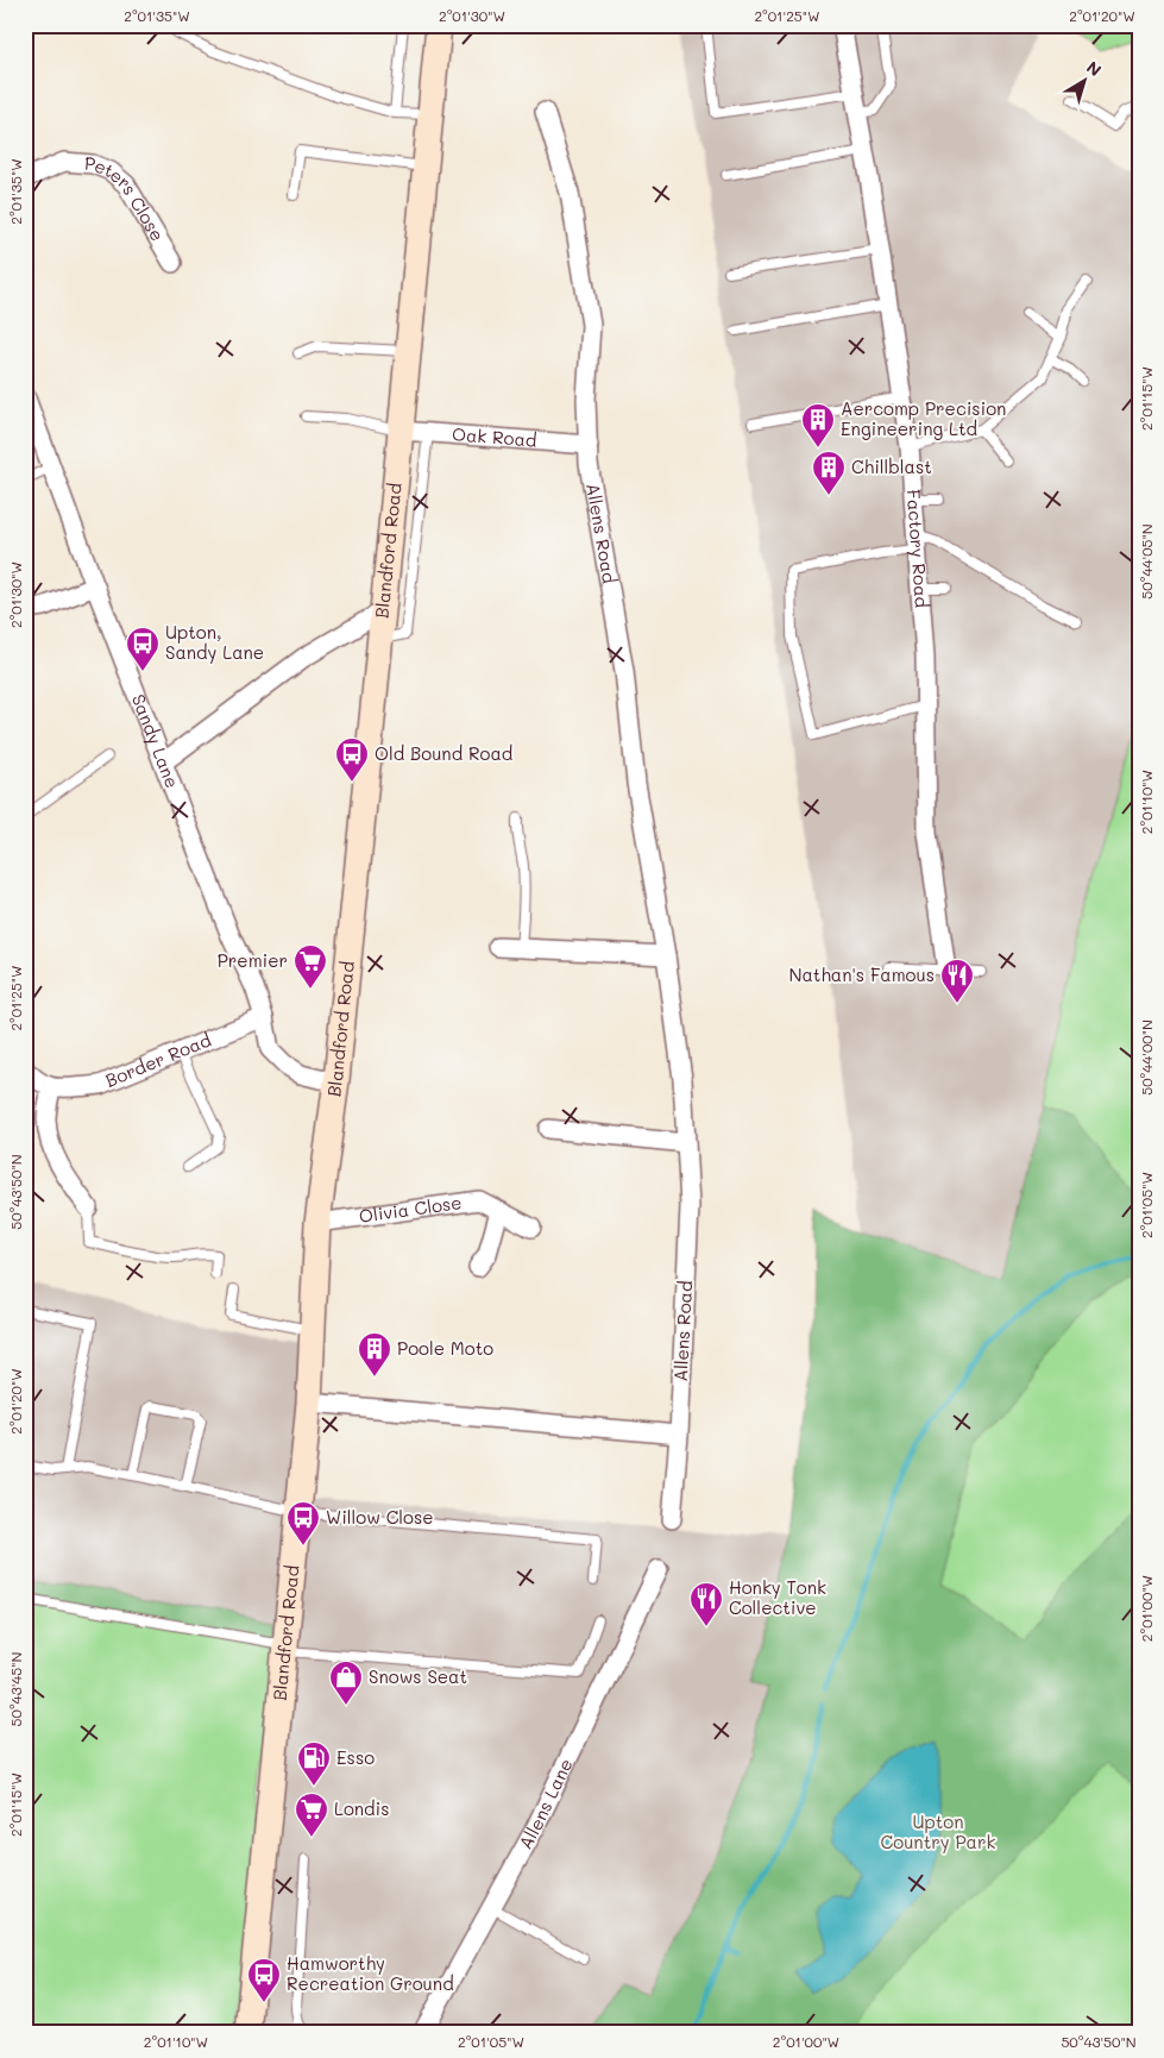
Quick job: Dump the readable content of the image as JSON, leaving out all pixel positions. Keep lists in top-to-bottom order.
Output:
{
  "streets": {
    "main road": ["Blandford Road"],
    "street": [
      "Peters Close",
      "Oak Road",
      "Allens Road",
      "Factory Road",
      "Sandy Lane",
      "Border Road",
      "Olivia Close",
      "Allens Lane"
    ]
  },
  "crossings": [
    ["Oak Road", "Allens Road"],
    ["Oak Road", "Blandford Road"],
    ["Blandford Road", "Sandy Lane"],
    ["Blandford Road", "Olivia Close"],
    ["Sandy Lane", "Border Road"]
  ],
  "parks": ["Upton Country Park"],
  "places": {
    "building": ["Aercomp Precision Engineering Ltd", "Chillblast", "Poole Moto"],
    "bus stop": [
      "Upton, Sandy Lane",
      "Old Bound Road",
      "Willow Close",
      "Hamworthy Recreation Ground"
    ],
    "supermarket": ["Premier", "Londis"],
    "restaurant": ["Nathan's Famous", "Honky Tonk Collective"],
    "shop": ["Snows Seat"],
    "fuel station": ["Esso"]
  },
  "north": "top right",
  "coordinates": [
    "2°01'35\"W",
    "2°01'30\"W",
    "2°01'25\"W",
    "2°01'20\"W",
    "2°01'15\"W",
    "50°44'05\"N",
    "2°01'10\"W",
    "50°44'00\"N",
    "50°43'50\"N",
    "2°01'05\"W",
    "2°01'00\"W",
    "50°43'45\"N"
  ]
}
